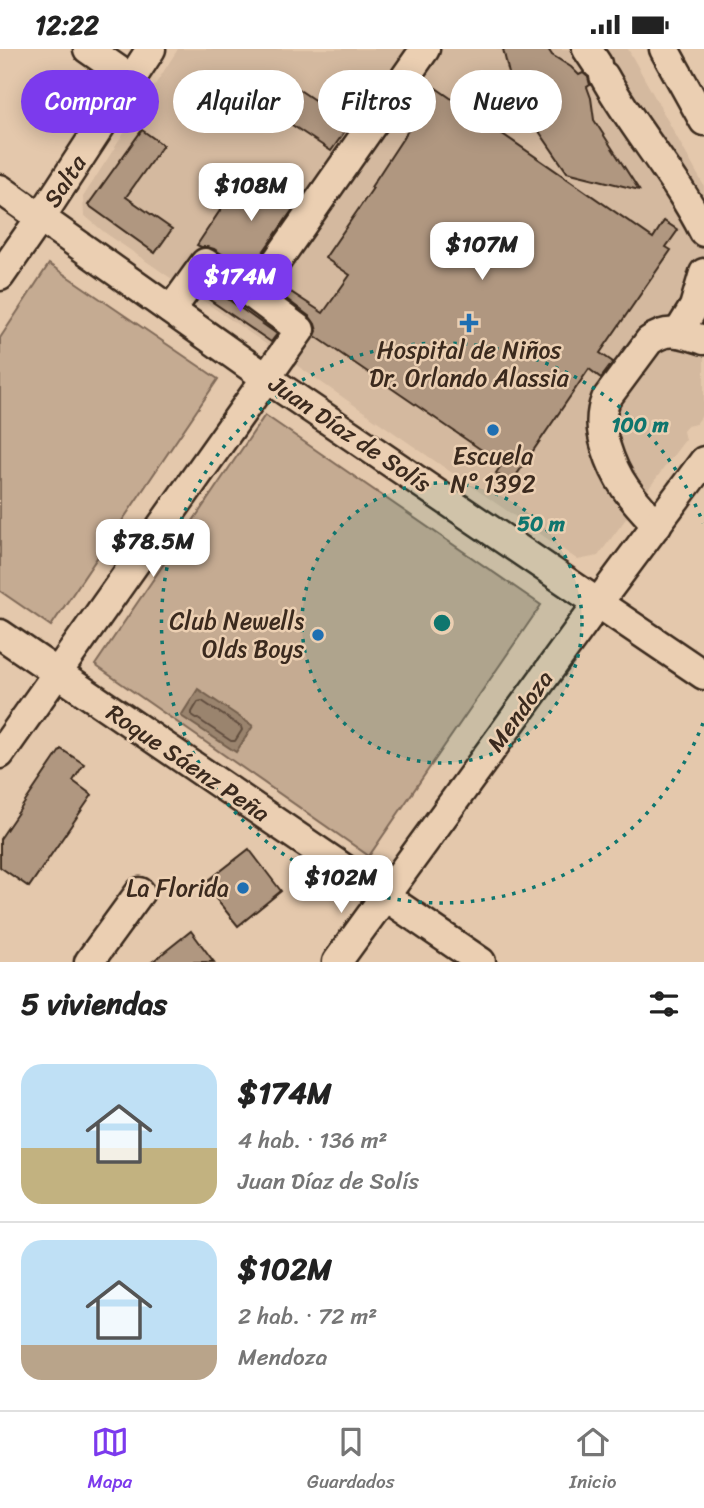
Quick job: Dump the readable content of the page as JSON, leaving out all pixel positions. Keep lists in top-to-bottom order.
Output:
{
  "streets": {
    "street": [
      "Salta",
      "Juan Díaz de Solís",
      "Mendoza",
      "Roque Sáenz Peña"
    ]
  },
  "crossings": [
    ["Salta", "Juan Díaz de Solís"],
    ["Juan Díaz de Solís", "Mendoza"],
    ["Mendoza", "Roque Sáenz Peña"]
  ],
  "places": {
    "health": ["Hospital de Niños Dr. Orlando Alassia"],
    "other": ["Escuela N° 1392", "Club Newells Olds Boys", "La Florida"]
  },
  "page": {
    "status": "12:22",
    "chip": [
      "Comprar",
      "Alquilar",
      "Filtros",
      "Nuevo"
    ],
    "price": [
      "$108M",
      "$107M",
      "$174M",
      "$78.5M",
      "$102M"
    ],
    "heading": "5 viviendas",
    "list": [
      {
        "name": "$174M",
        "note": "4 hab. · 136 m² · Juan Díaz de Solís"
      },
      {
        "name": "$102M",
        "note": "2 hab. · 72 m² · Mendoza"
      }
    ],
    "tabs": ["Mapa", "Guardados", "Inicio"]
  },
  "rings": ["100 m", "50 m"]
}
